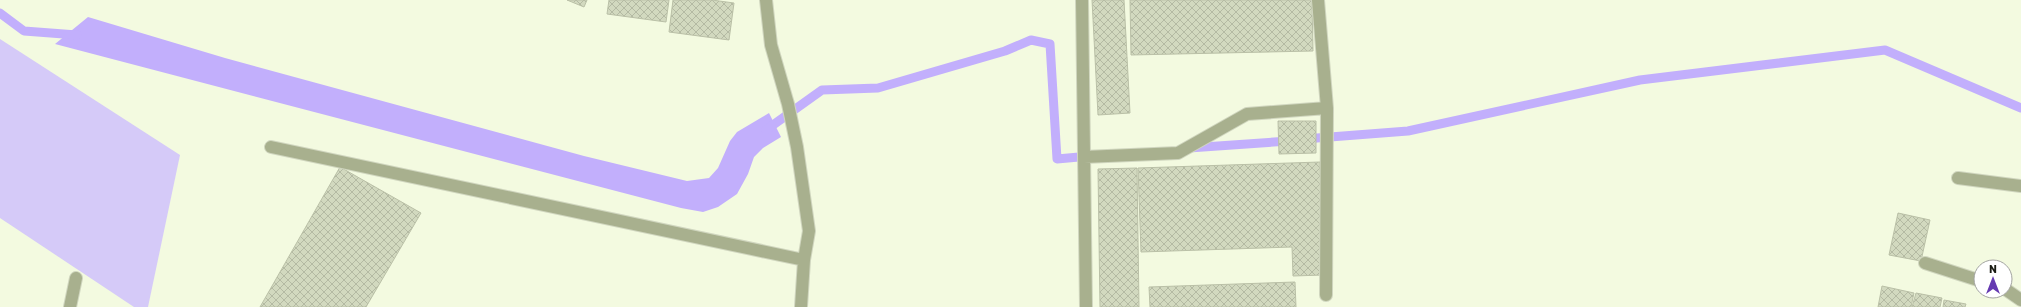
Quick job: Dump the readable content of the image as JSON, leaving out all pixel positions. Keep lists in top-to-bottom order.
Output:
{
  "north": "top"
}
